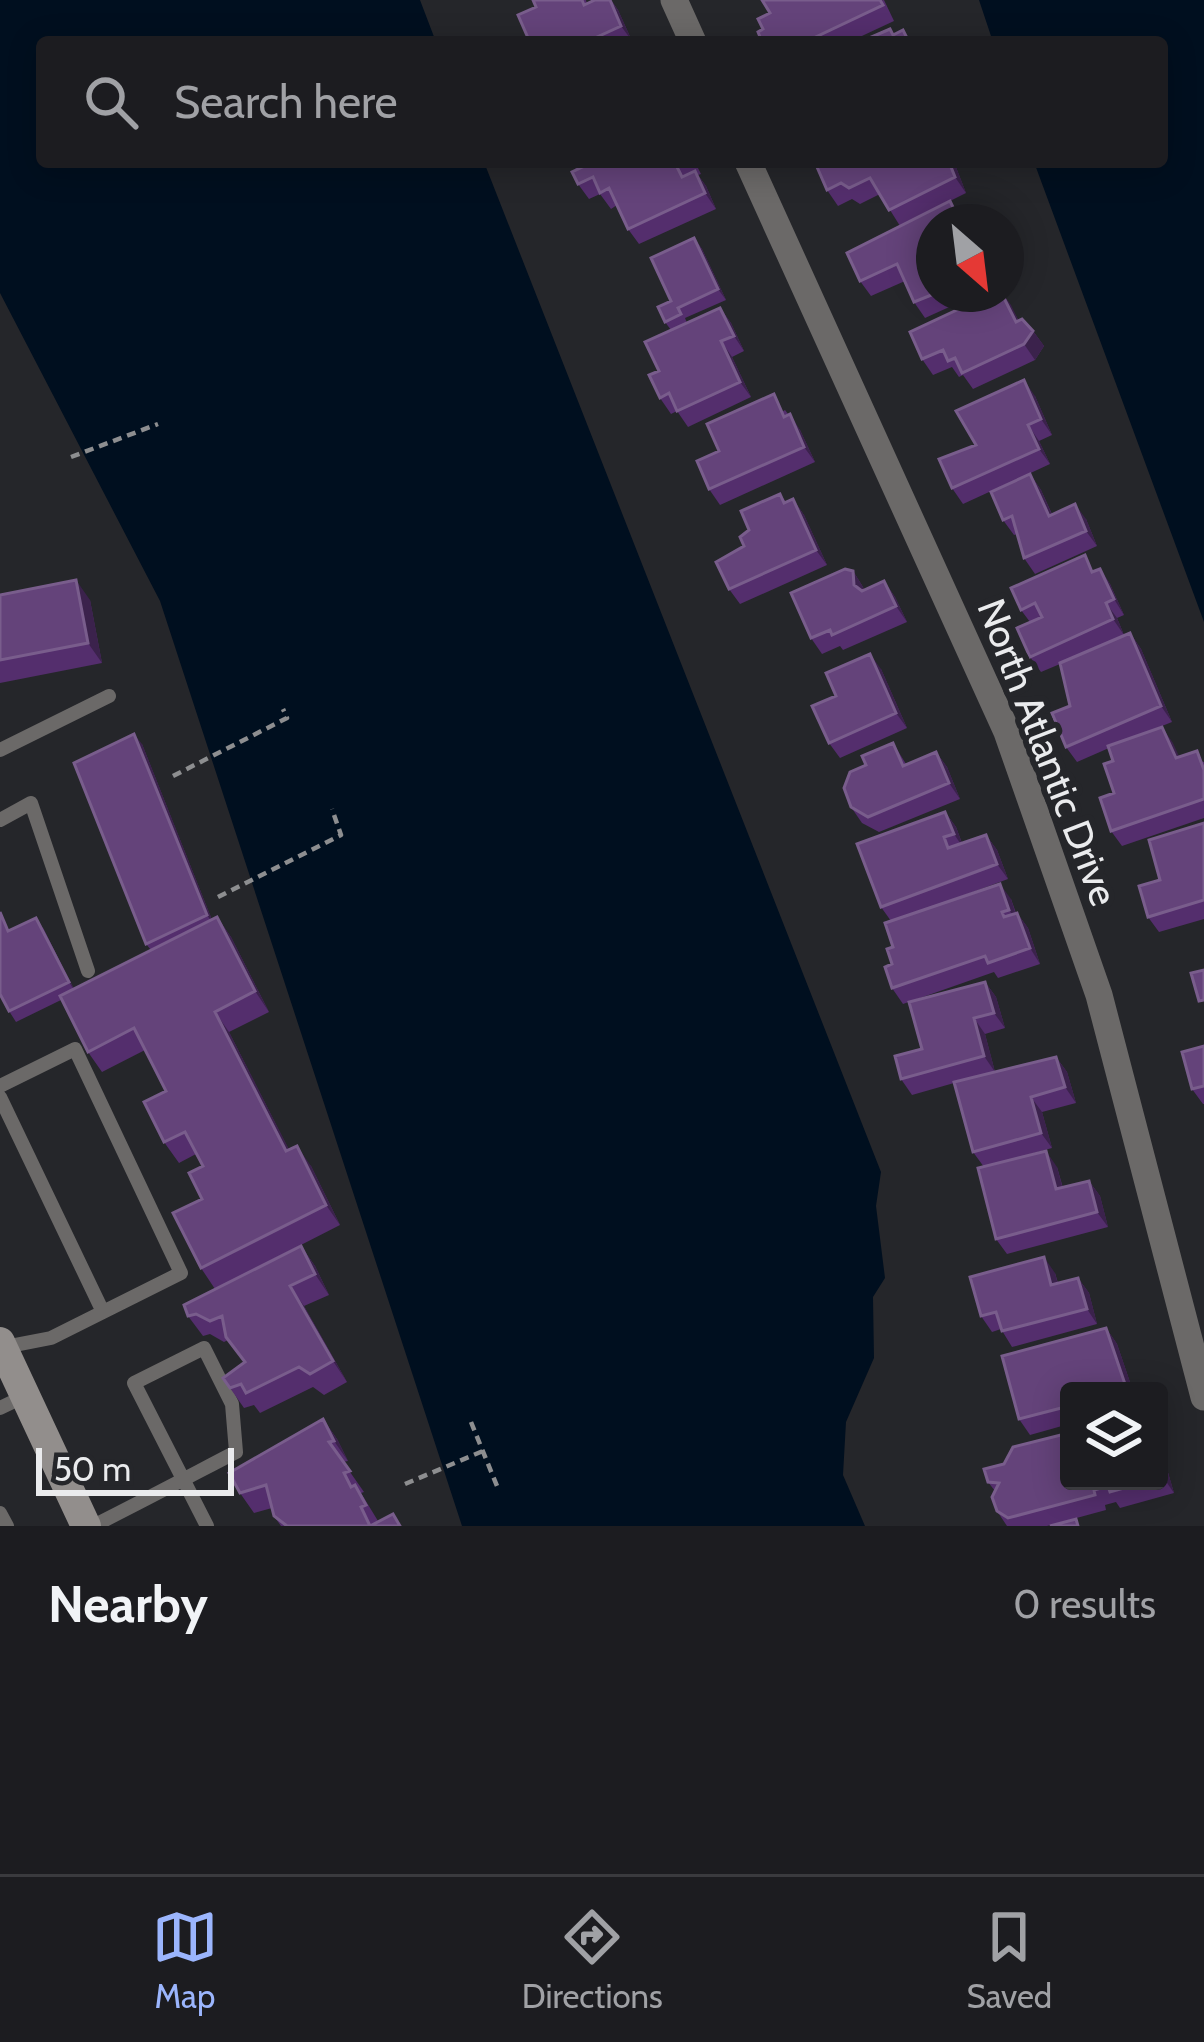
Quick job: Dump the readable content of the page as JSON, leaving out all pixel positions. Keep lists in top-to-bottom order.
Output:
{
  "streets": {
    "street": ["North Atlantic Drive"]
  },
  "scale_bar": "50 m",
  "north": "bottom right",
  "page": {
    "search": "Search here",
    "scale": "50 m",
    "heading": ["Nearby", "0 results"],
    "nav": ["Map", "Directions", "Saved"]
  }
}
